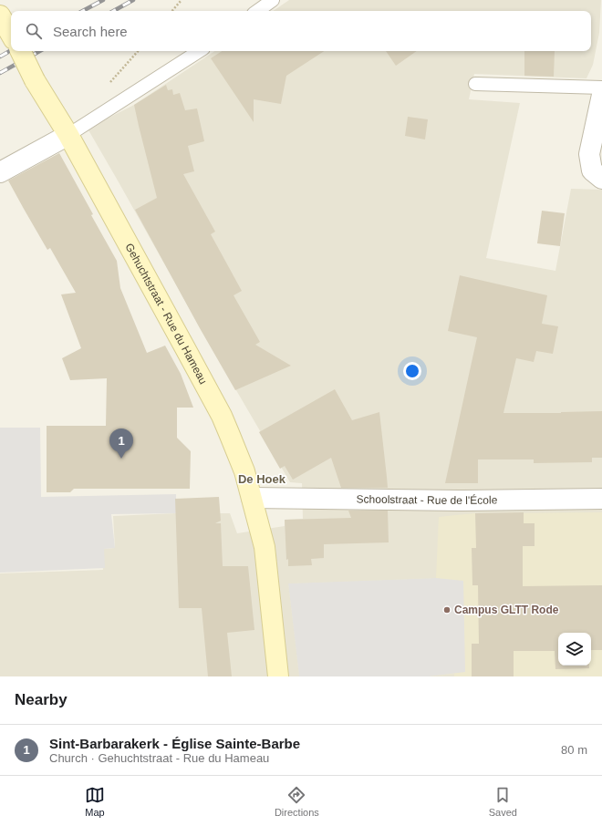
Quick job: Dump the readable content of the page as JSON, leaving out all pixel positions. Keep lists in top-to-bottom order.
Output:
{
  "streets": {
    "street": ["Gehuchtstraat - Rue du Hameau", "Schoolstraat - Rue de l'École"]
  },
  "crossings": [
    ["Gehuchtstraat - Rue du Hameau", "Schoolstraat - Rue de l'École"]
  ],
  "districts": ["De Hoek"],
  "places": ["Campus GLTT Rode"],
  "page": {
    "search": "Search here",
    "pins": "1",
    "heading": "Nearby",
    "list": [
      {
        "mark": "1",
        "name": "Sint-Barbarakerk - Église Sainte-Barbe",
        "note": "Church · Gehuchtstraat - Rue du Hameau",
        "value": "80 m"
      }
    ],
    "nav": ["Map", "Directions", "Saved"]
  }
}
